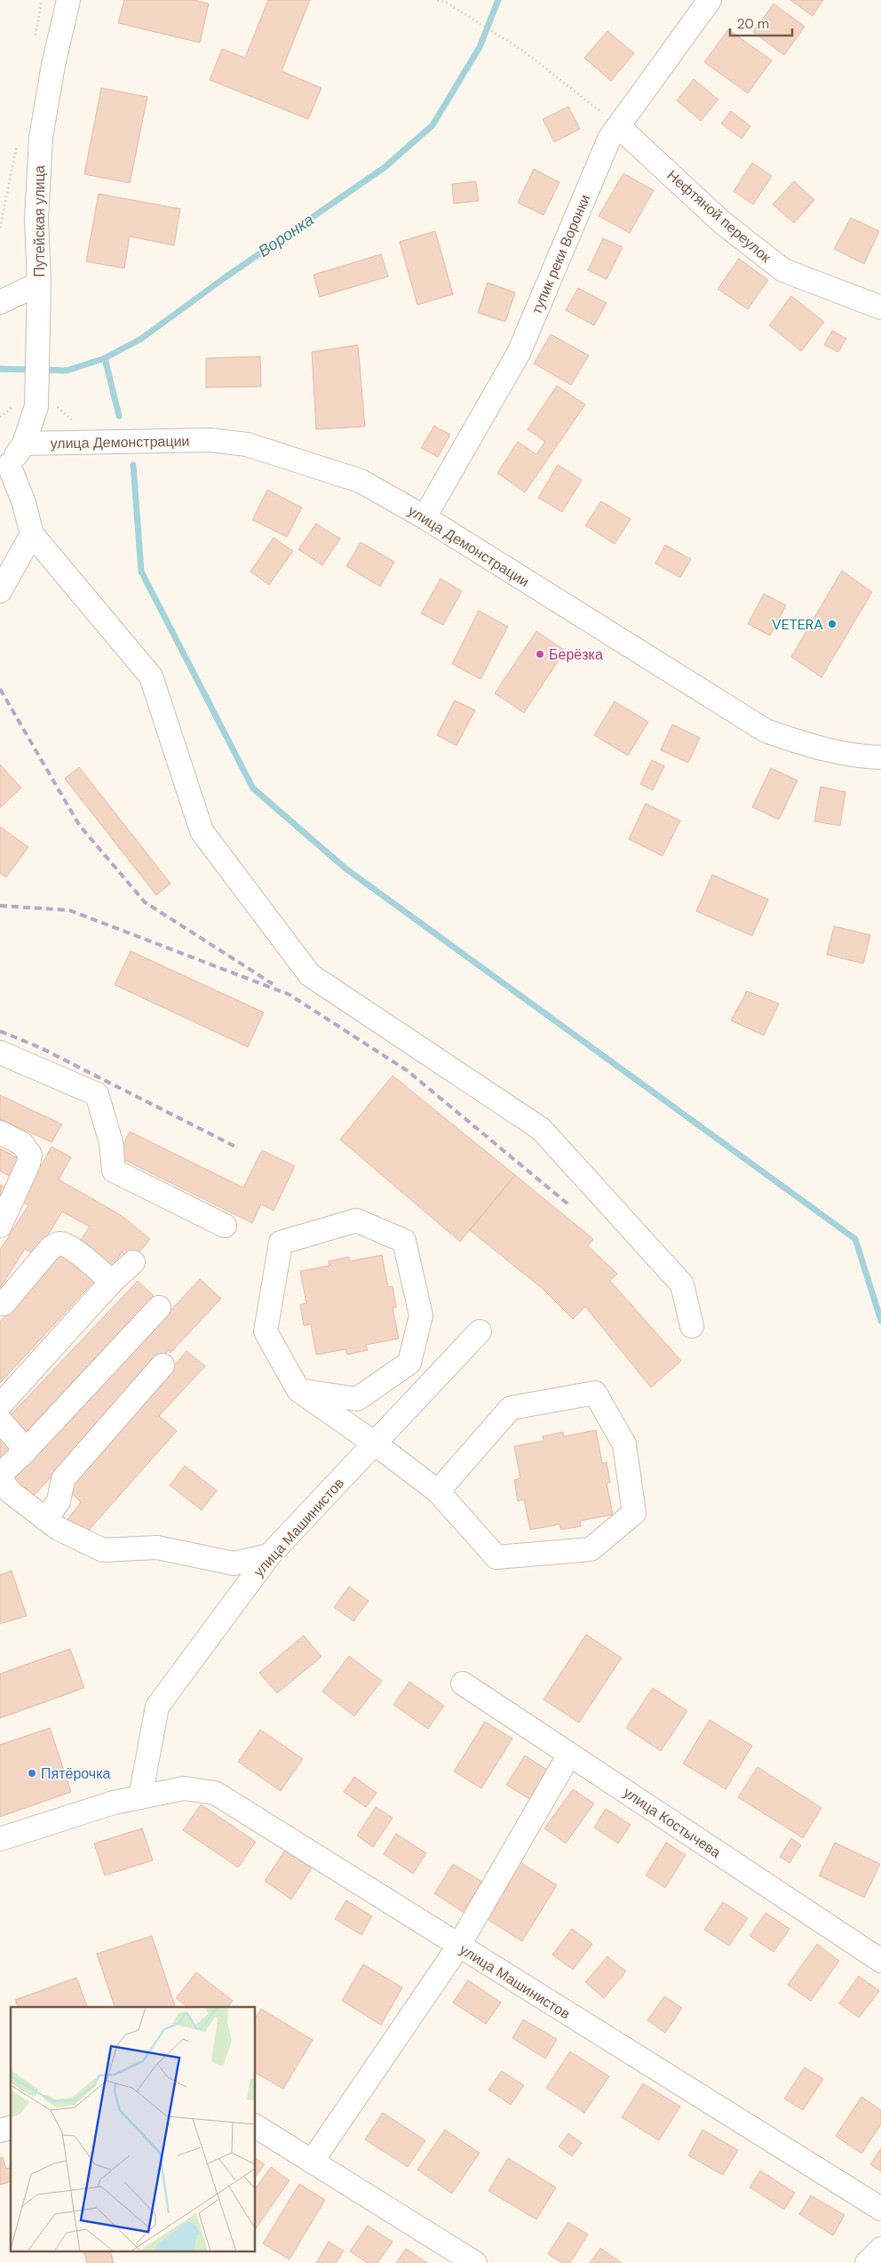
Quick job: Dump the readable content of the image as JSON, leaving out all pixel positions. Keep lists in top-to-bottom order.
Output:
{
  "streets": {
    "street": [
      "Нефтяной переулок",
      "Путейская улица",
      "тупик реки Воронки",
      "улица Демонстрации",
      "улица Машинистов",
      "улица Костычева"
    ]
  },
  "crossings": [
    ["Нефтяной переулок", "тупик реки Воронки"],
    ["Путейская улица", "улица Демонстрации"],
    ["тупик реки Воронки", "улица Демонстрации"]
  ],
  "water": ["Воронка"],
  "places": ["VETERA", "Берёзка", "Пятёрочка"],
  "scale_bar": "20 m"
}
